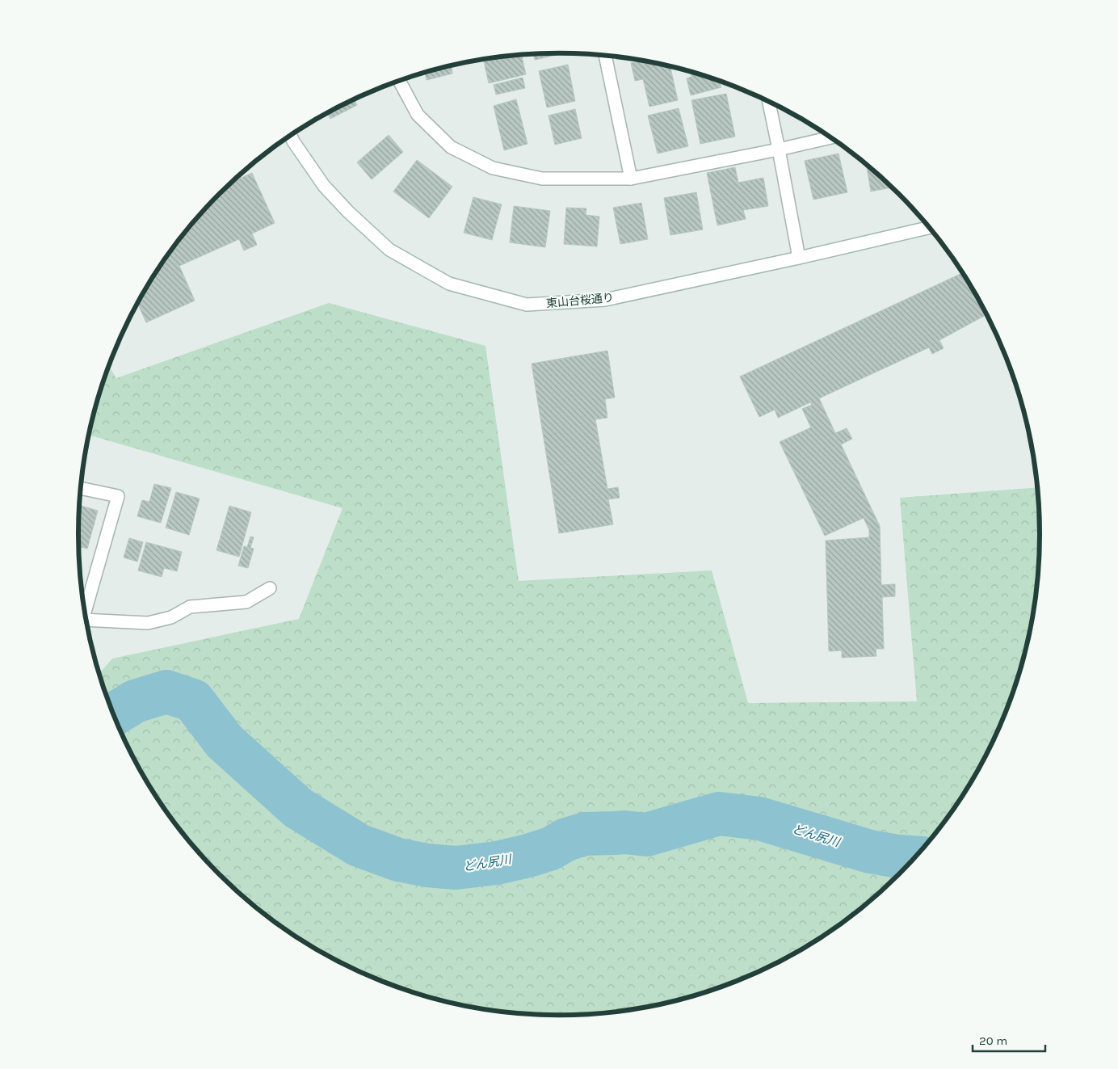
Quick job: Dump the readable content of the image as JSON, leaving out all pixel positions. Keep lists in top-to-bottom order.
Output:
{
  "streets": {
    "street": ["東山台桜通り"]
  },
  "water": ["どん尻川"],
  "scale_bar": "20 m"
}
